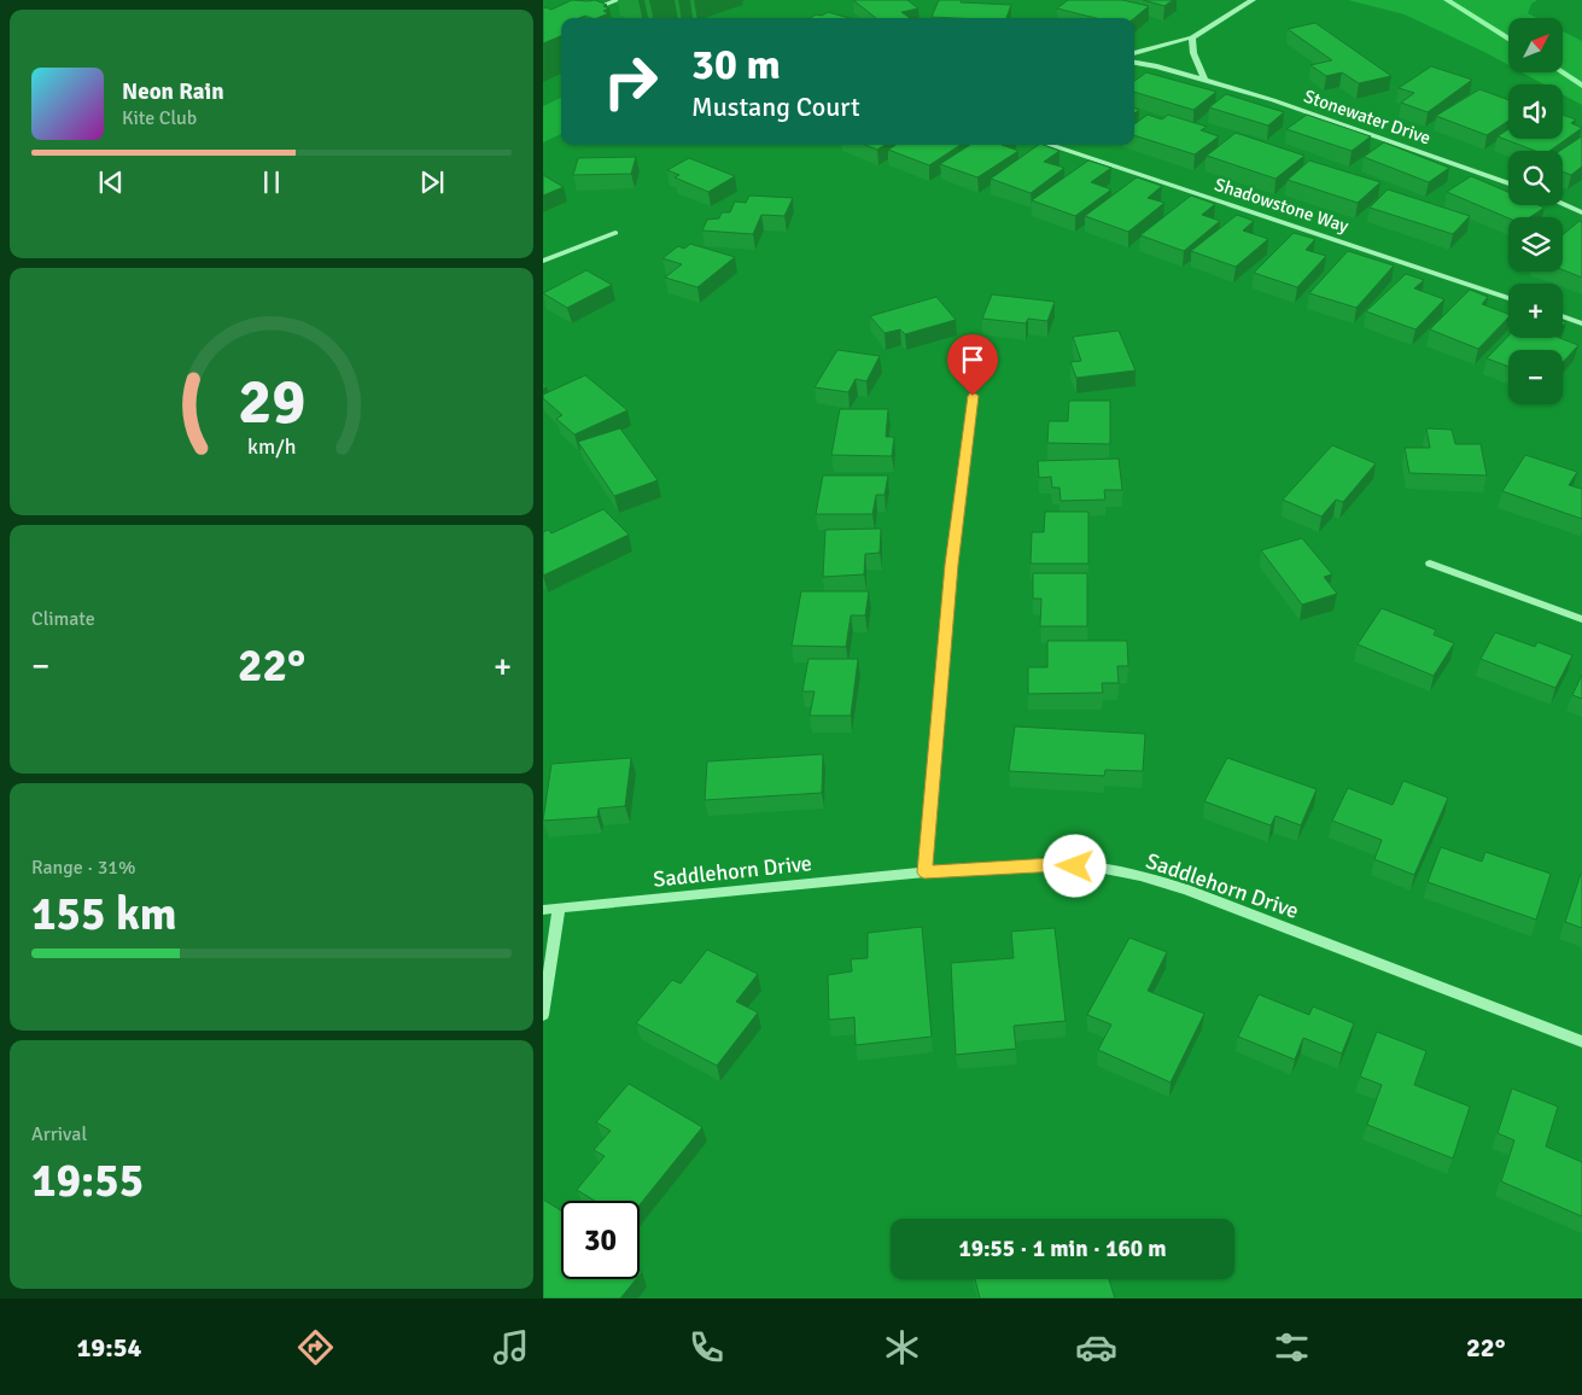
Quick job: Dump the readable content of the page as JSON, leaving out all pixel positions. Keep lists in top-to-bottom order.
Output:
{
  "streets": {
    "street": ["Stonewater Drive", "Shadowstone Way", "Saddlehorn Drive"]
  },
  "north": "top right",
  "page": {
    "map_buttons": ["+", "−"],
    "turn": ["30 m", "Mustang Court"],
    "song": ["Neon Rain", "Kite Club"],
    "tile": [
      "Climate",
      ["Range · 31%", "155 km"],
      ["Arrival", "19:55"]
    ],
    "heat": ["−", "22°", "+"],
    "limit": "30",
    "trip": "19:55 · 1 min · 160 m",
    "tabs": ["19:54", "22°"],
    "gauge": ["29", "km/h"]
  }
}
